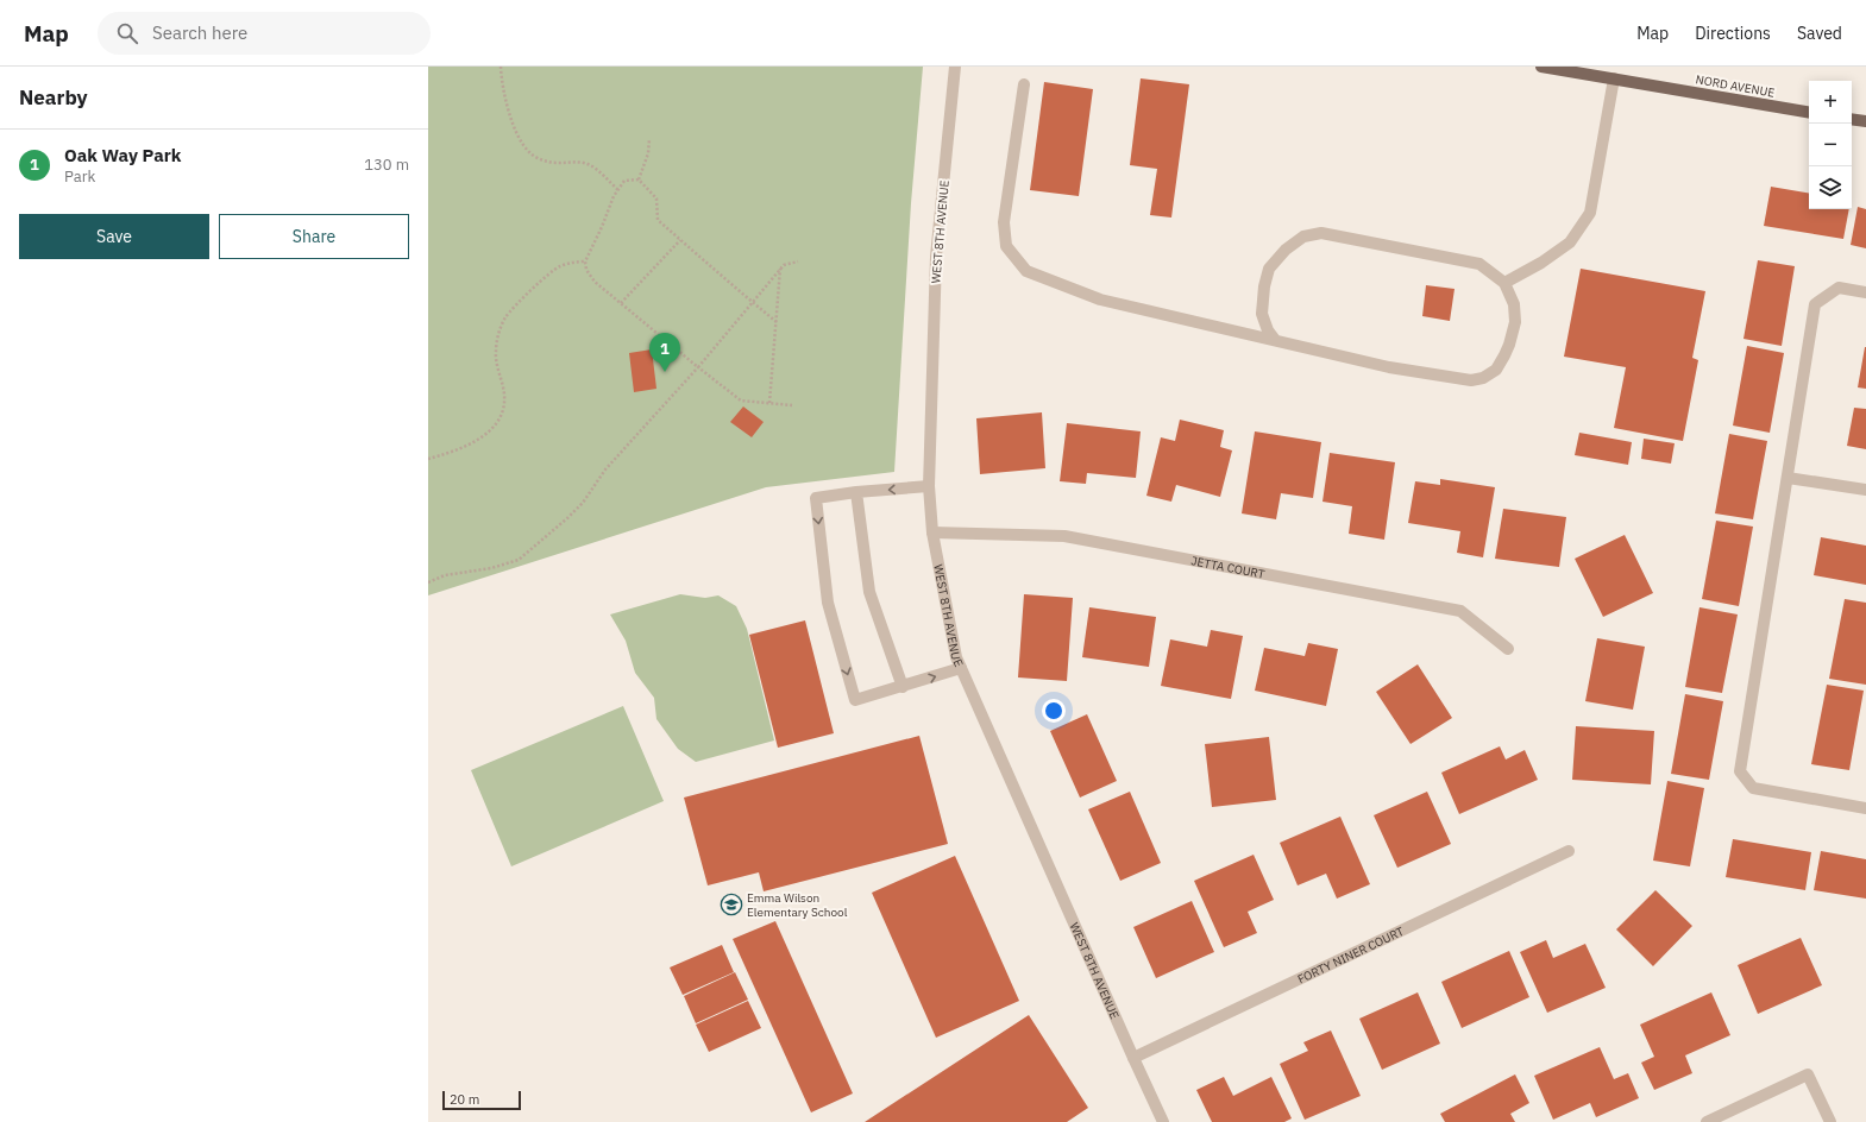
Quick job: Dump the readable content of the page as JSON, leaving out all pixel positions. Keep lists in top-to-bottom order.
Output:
{
  "streets": {
    "main road": ["NORD AVENUE"],
    "street": ["WEST 8TH AVENUE", "JETTA COURT", "FORTY NINER COURT"]
  },
  "crossings": [
    ["WEST 8TH AVENUE", "JETTA COURT"],
    ["WEST 8TH AVENUE", "FORTY NINER COURT"]
  ],
  "places": {
    "school or university": ["Emma Wilson Elementary School"]
  },
  "scale_bar": "20 m",
  "page": {
    "header": "Map",
    "search": "Search here",
    "nav": ["Map", "Directions", "Saved"],
    "heading": "Nearby",
    "map_buttons": ["+", "−"],
    "list": [
      {
        "mark": "1",
        "name": "Oak Way Park",
        "note": "Park",
        "value": "130 m"
      }
    ],
    "buttons": ["Save", "Share"],
    "pins": "1",
    "scale": "20 m"
  }
}
